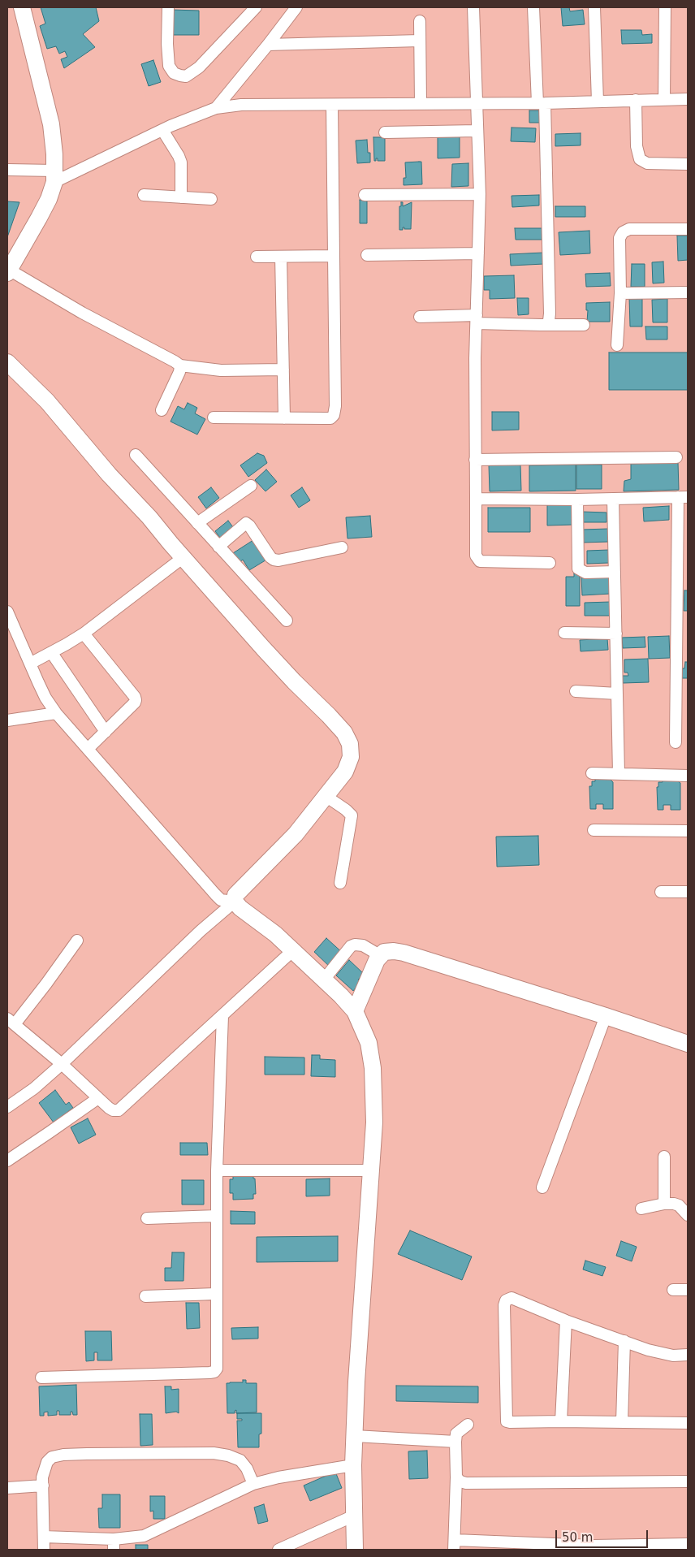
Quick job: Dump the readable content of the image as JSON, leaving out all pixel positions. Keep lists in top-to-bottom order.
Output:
{
  "scale_bar": "50 m"
}
